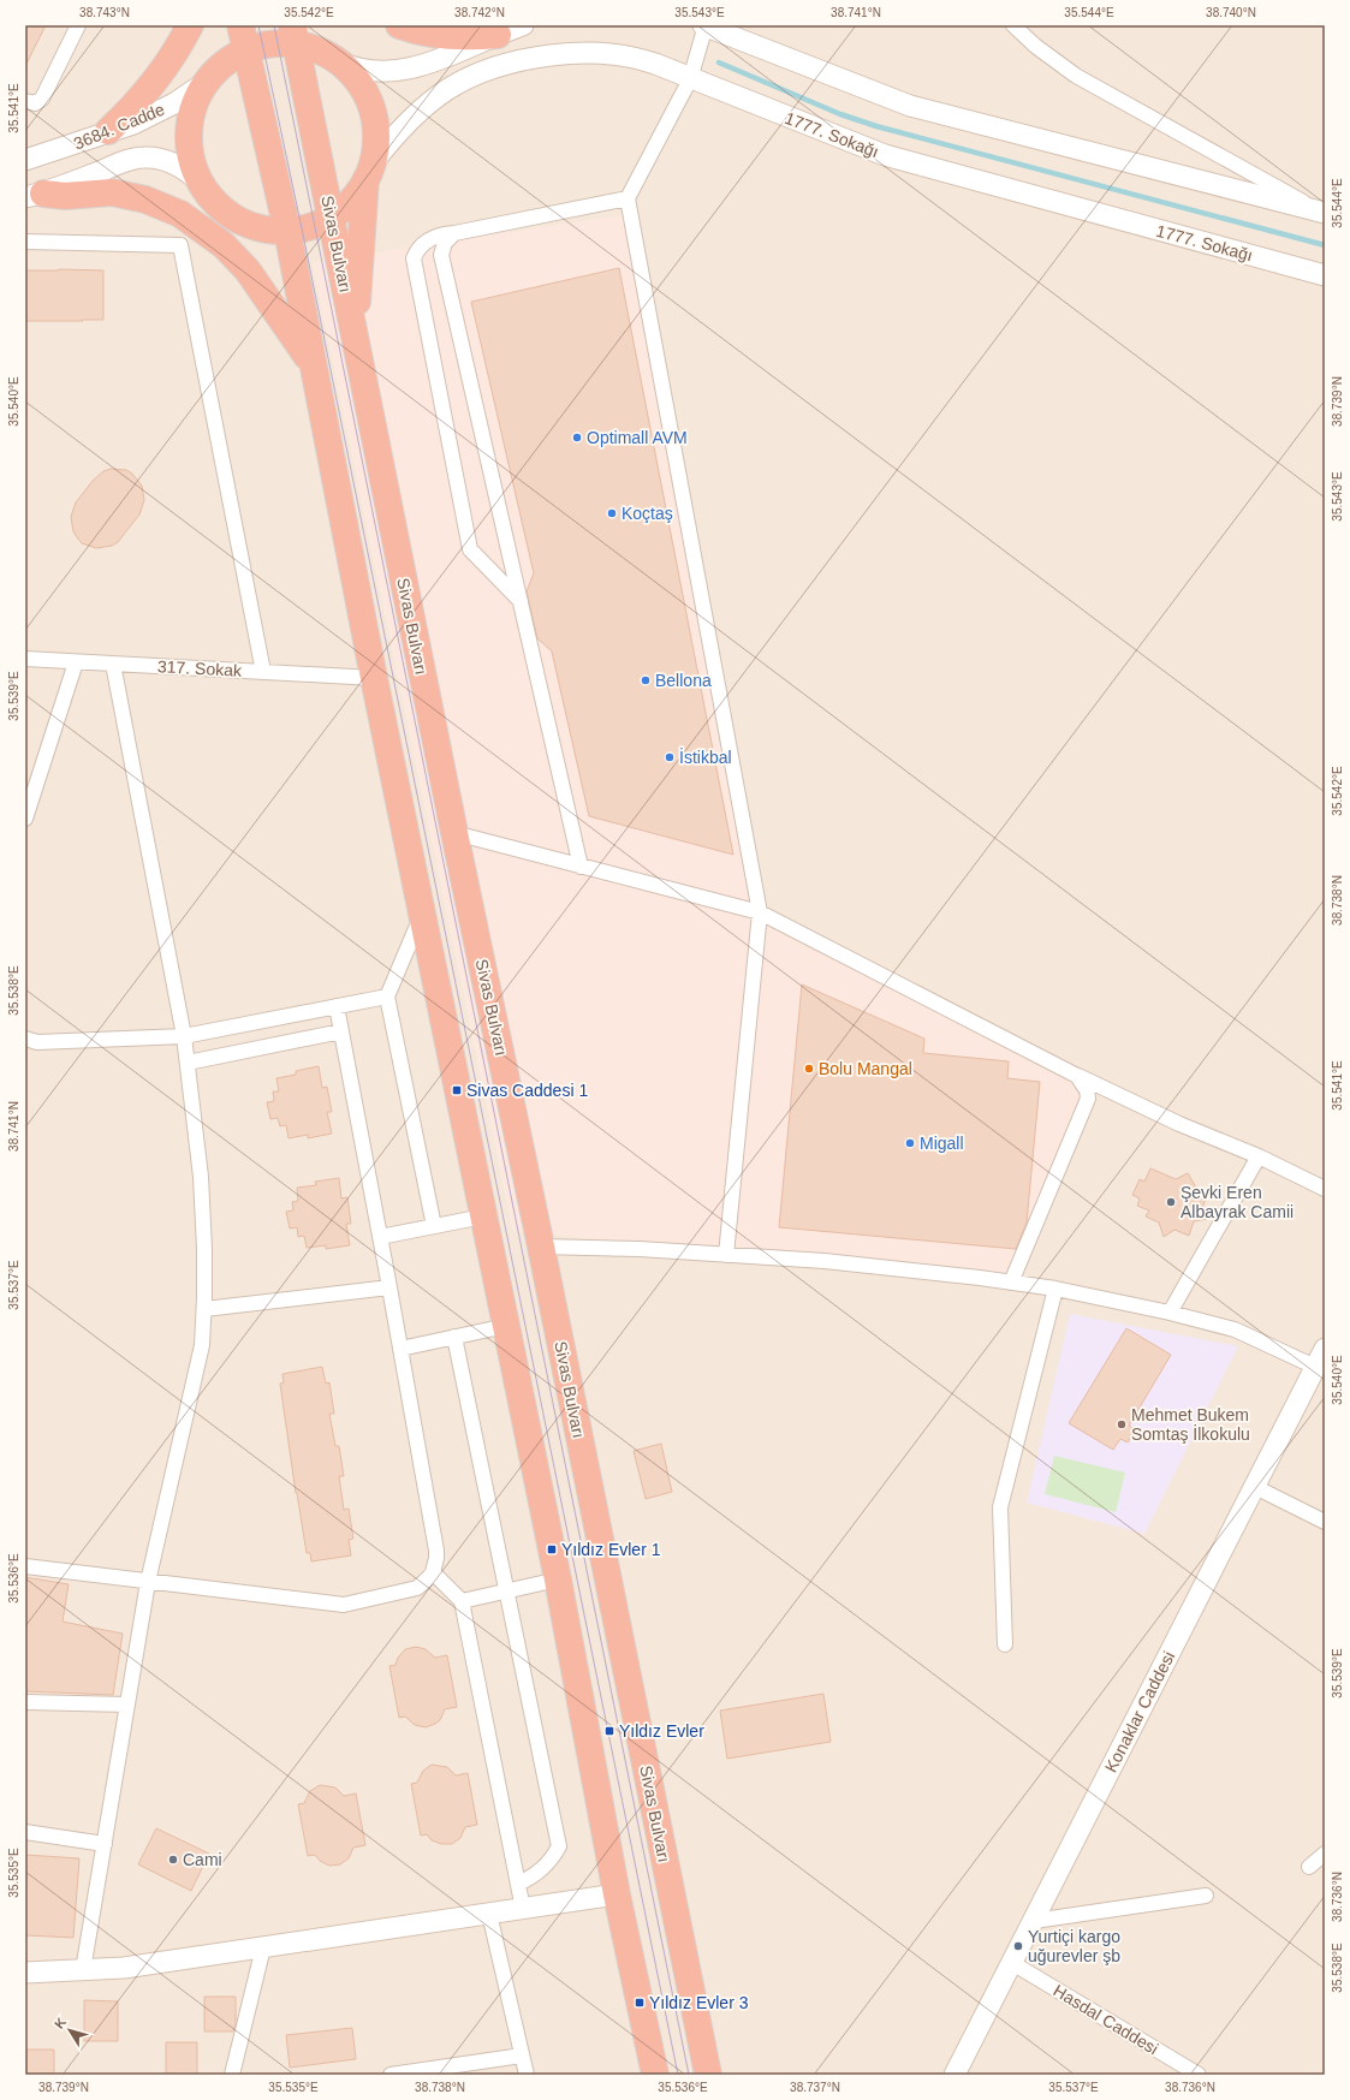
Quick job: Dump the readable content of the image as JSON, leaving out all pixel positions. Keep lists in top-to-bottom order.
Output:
{
  "streets": {
    "highway": ["Sivas Bulvarı"],
    "street": [
      "3684. Cadde",
      "1777. Sokağı",
      "317. Sokak",
      "Konaklar Caddesi",
      "Hasdal Caddesi"
    ]
  },
  "crossings": [
    ["Konaklar Caddesi", "Hasdal Caddesi"]
  ],
  "places": {
    "other": [
      "Optimall AVM",
      "Koçtaş",
      "Bellona",
      "İstikbal",
      "Bolu Mangal",
      "Migall",
      "Şevki Eren Albayrak Camii",
      "Mehmet Bukem Somtaş İlkokulu",
      "Cami",
      "Yurtiçi kargo uğurevler şb"
    ],
    "transit": [
      "Sivas Caddesi 1",
      "Yıldız Evler 1",
      "Yıldız Evler",
      "Yıldız Evler 3"
    ]
  },
  "north": "top left",
  "coordinates": [
    "38.743°N",
    "35.542°E",
    "38.742°N",
    "35.543°E",
    "38.741°N",
    "35.544°E",
    "38.740°N",
    "35.541°E",
    "38.739°N",
    "35.540°E",
    "35.539°E",
    "38.738°N",
    "35.538°E",
    "35.537°E",
    "35.536°E",
    "35.535°E",
    "38.736°N",
    "38.737°N"
  ]
}
